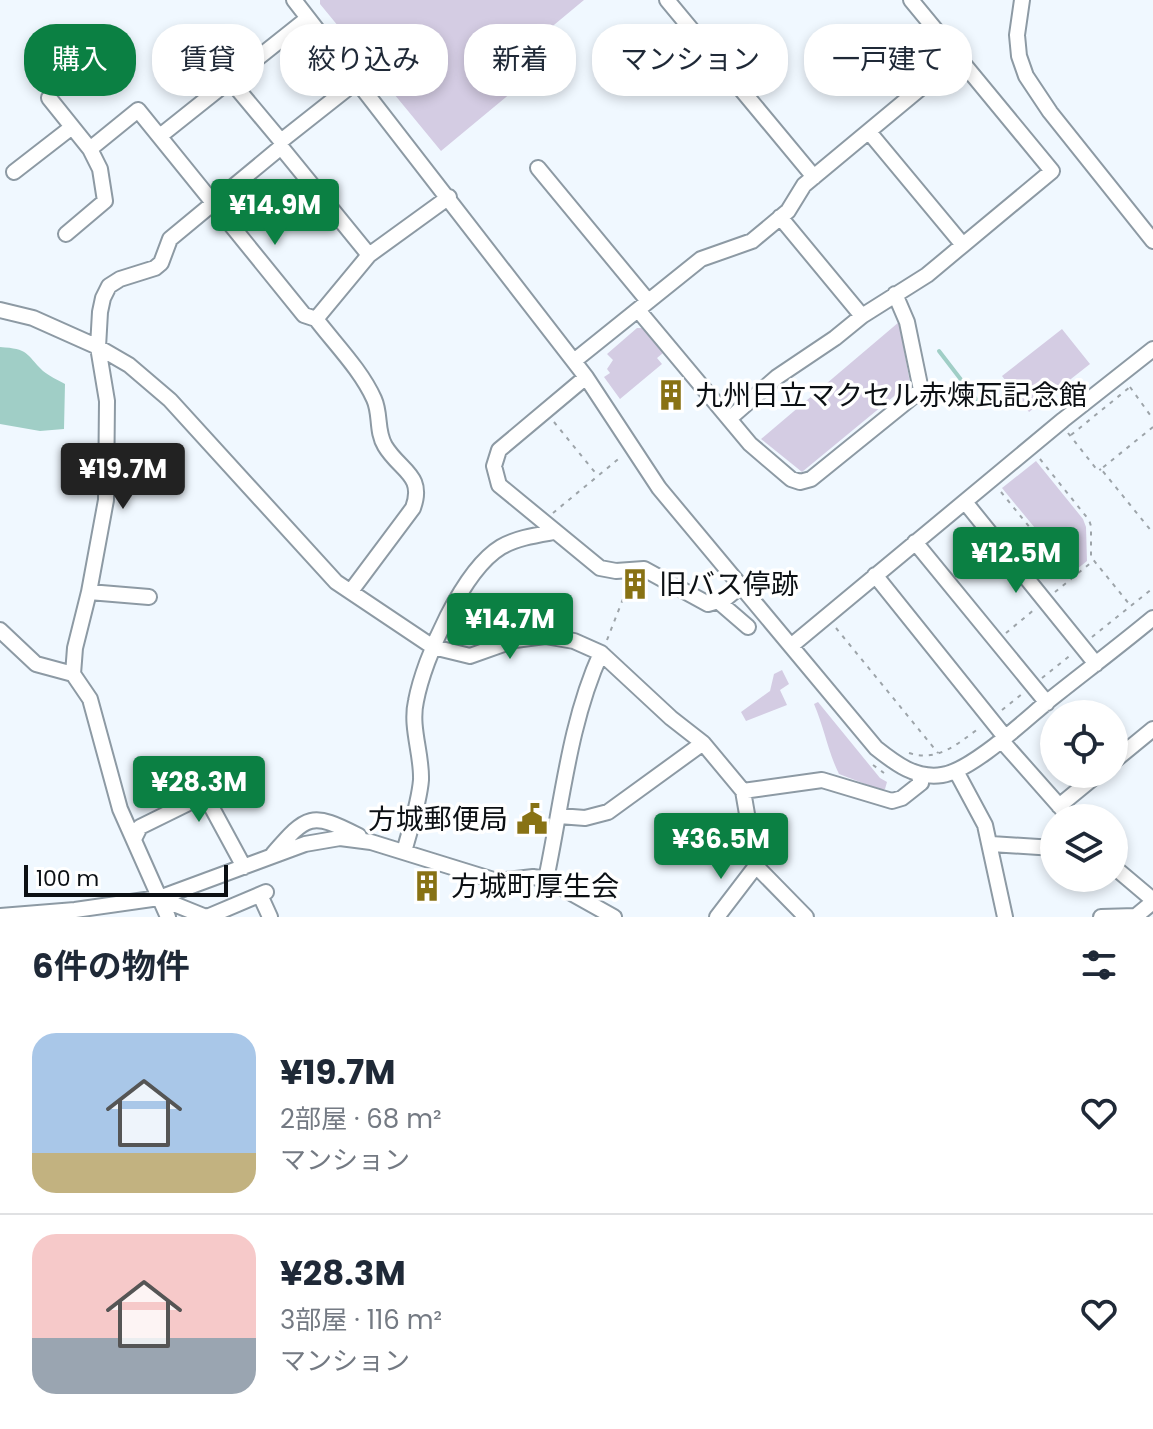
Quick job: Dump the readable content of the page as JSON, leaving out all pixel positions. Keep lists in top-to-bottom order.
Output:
{
  "places": {
    "building": ["九州日立マクセル赤煉瓦記念館", "旧バス停跡", "方城町厚生会"],
    "public building": ["方城郵便局"]
  },
  "scale_bar": "100 m",
  "page": {
    "chip": [
      "購入",
      "賃貸",
      "絞り込み",
      "新着",
      "マンション",
      "一戸建て"
    ],
    "price": [
      "¥14.9M",
      "¥19.7M",
      "¥12.5M",
      "¥14.7M",
      "¥28.3M",
      "¥36.5M"
    ],
    "scale": "100 m",
    "heading": "6件の物件",
    "list": [
      {
        "name": "¥19.7M",
        "note": "2部屋 · 68 m² · マンション"
      },
      {
        "name": "¥28.3M",
        "note": "3部屋 · 116 m² · マンション"
      }
    ]
  }
}
